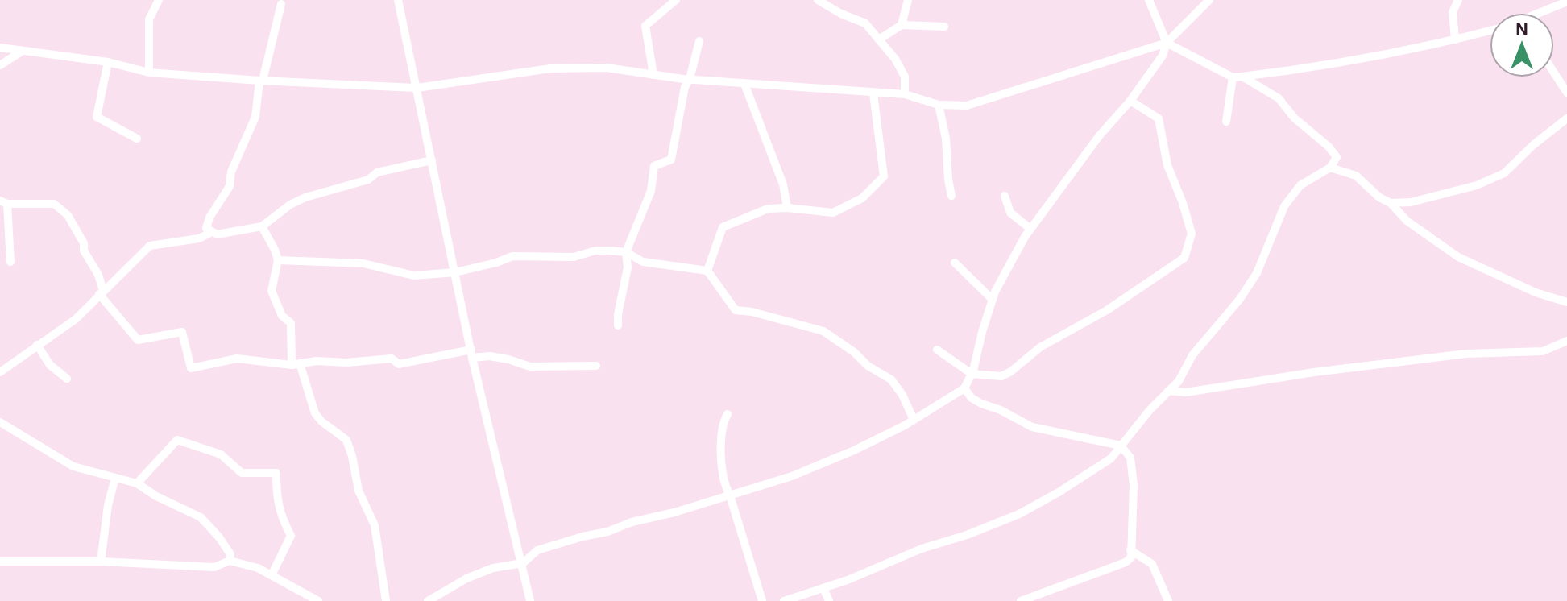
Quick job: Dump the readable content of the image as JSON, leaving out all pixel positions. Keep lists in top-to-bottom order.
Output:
{
  "north": "top"
}
